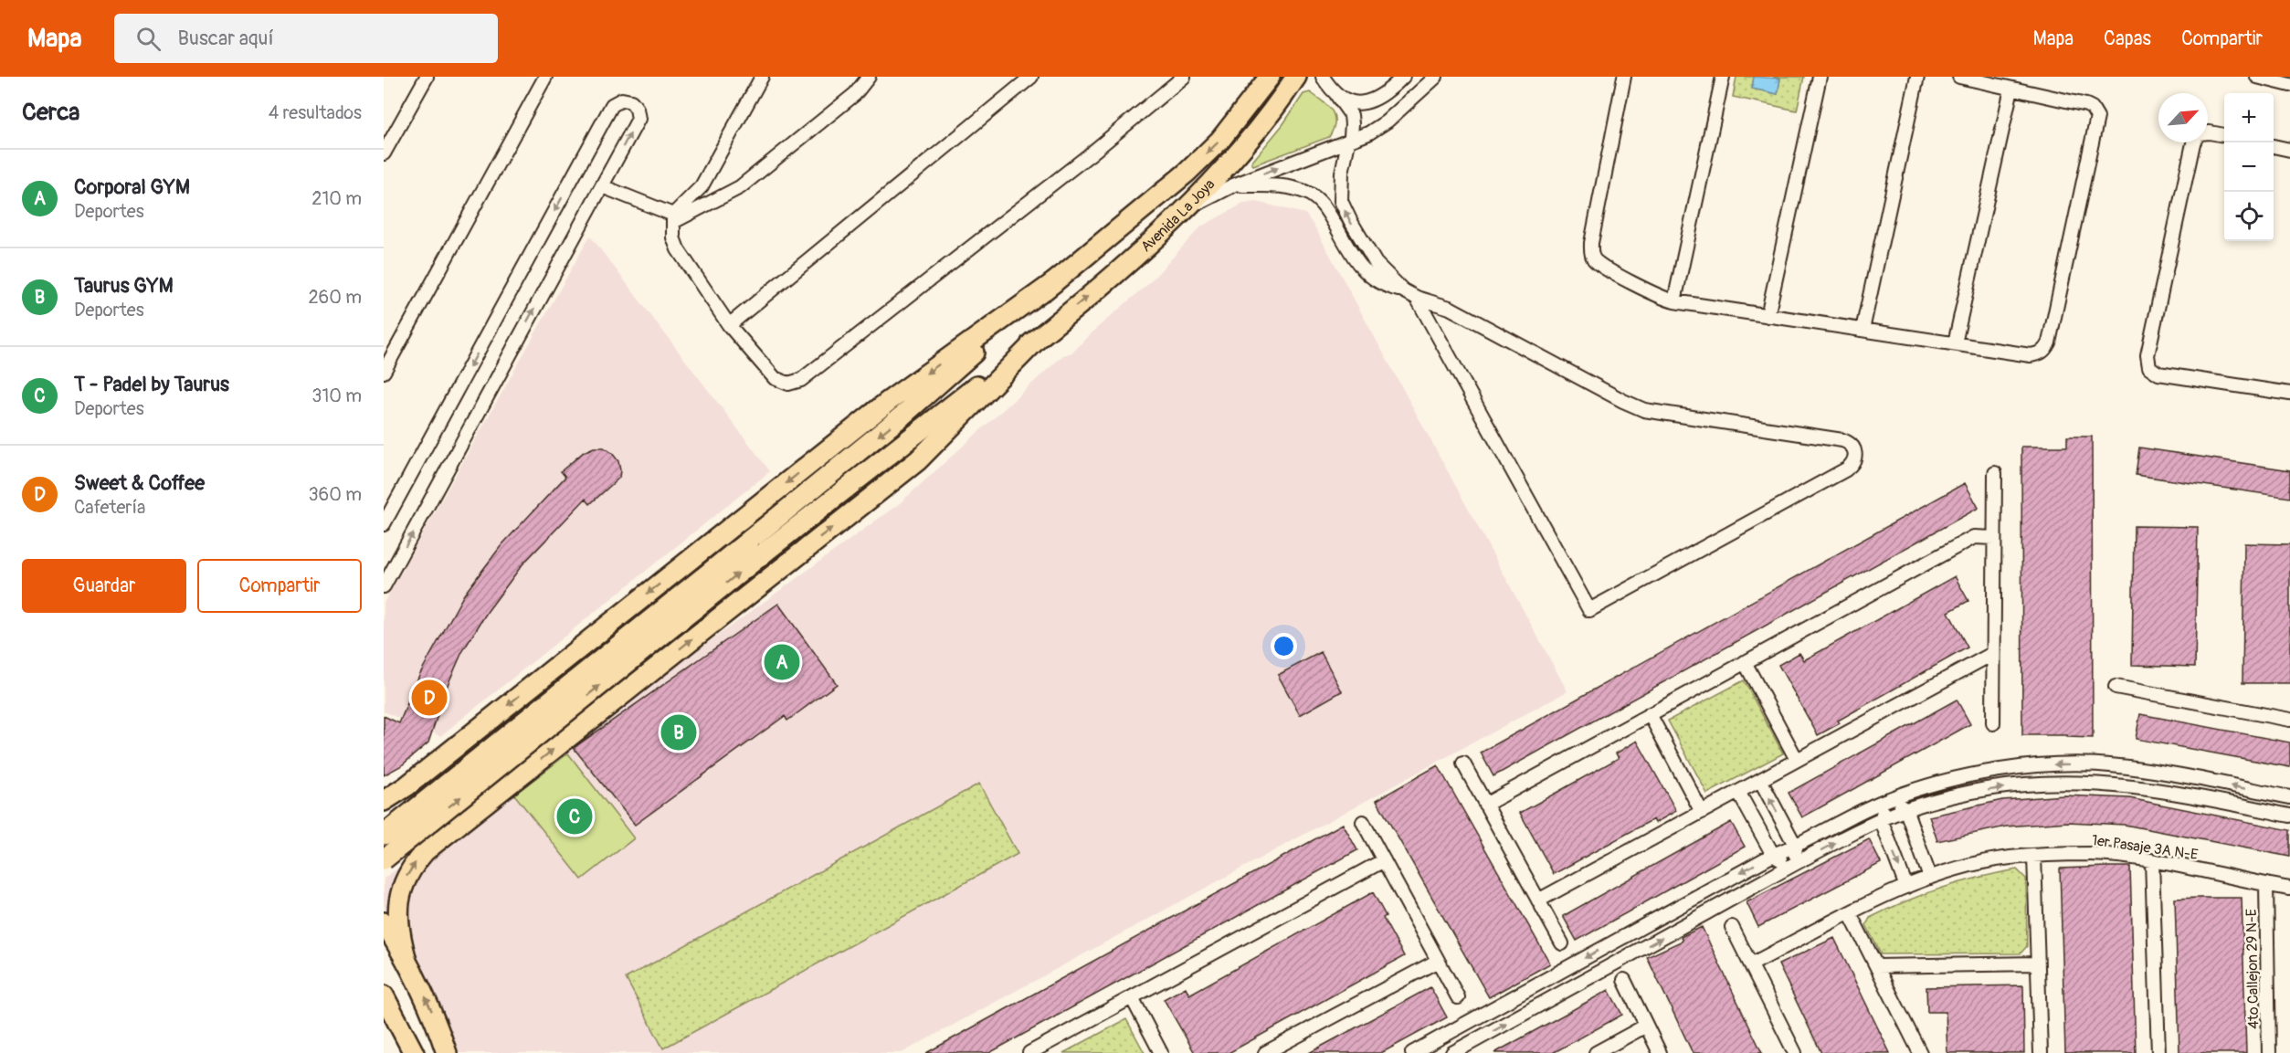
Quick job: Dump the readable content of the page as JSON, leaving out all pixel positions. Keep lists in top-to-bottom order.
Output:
{
  "streets": {
    "main road": ["Avenida La Joya"],
    "street": ["1er Pasaje 3A N-E", "4to Callejon 29 N-E"]
  },
  "crossings": [
    ["1er Pasaje 3A N-E", "4to Callejon 29 N-E"]
  ],
  "north": "top right",
  "page": {
    "header": "Mapa",
    "search": "Buscar aquí",
    "nav": ["Mapa", "Capas", "Compartir"],
    "heading": ["Cerca", "4 resultados"],
    "map_buttons": ["+", "−"],
    "list": [
      {
        "mark": "A",
        "name": "Corporal GYM",
        "note": "Deportes",
        "value": "210 m"
      },
      {
        "mark": "B",
        "name": "Taurus GYM",
        "note": "Deportes",
        "value": "260 m"
      },
      {
        "mark": "C",
        "name": "T - Padel by Taurus",
        "note": "Deportes",
        "value": "310 m"
      },
      {
        "mark": "D",
        "name": "Sweet & Coffee",
        "note": "Cafetería",
        "value": "360 m"
      }
    ],
    "buttons": ["Guardar", "Compartir"],
    "pins": [
      "A",
      "D",
      "B",
      "C"
    ]
  }
}
